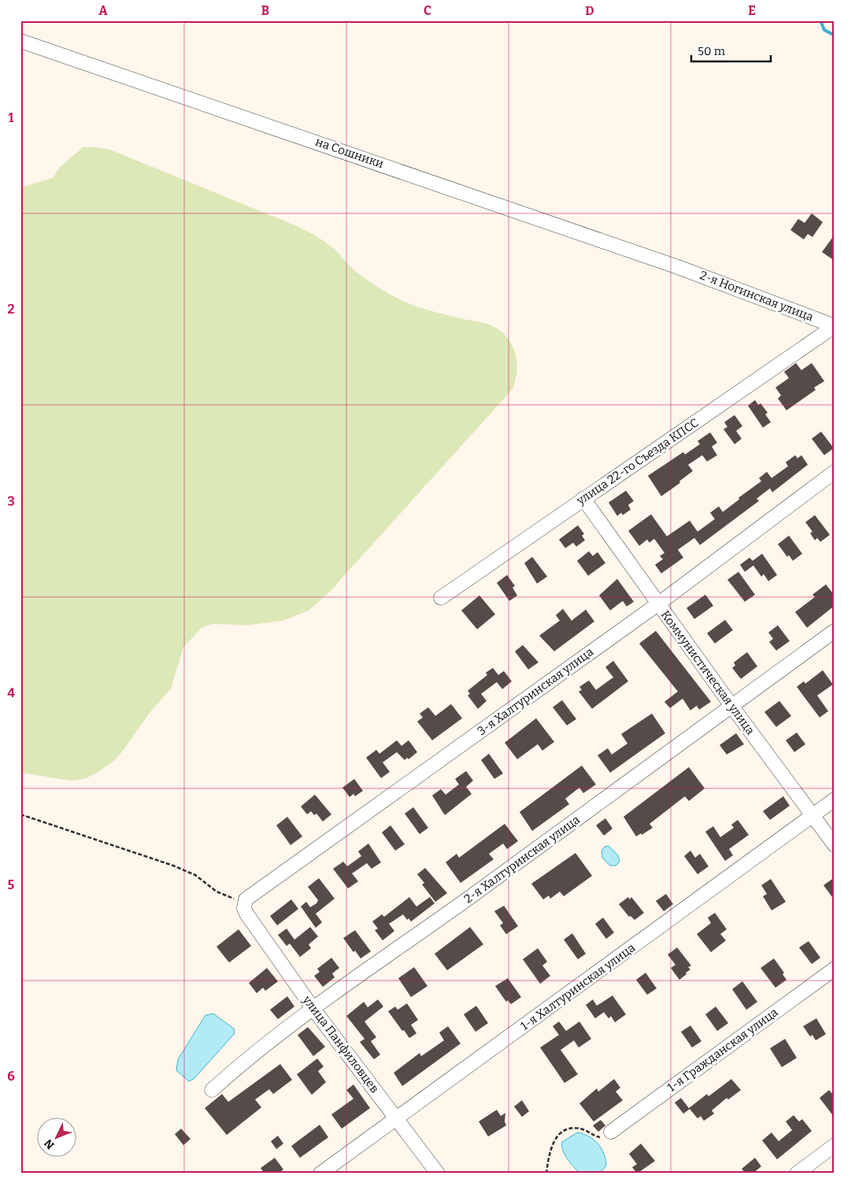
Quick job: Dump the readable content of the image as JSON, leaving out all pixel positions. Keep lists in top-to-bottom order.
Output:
{
  "streets": {
    "street": [
      "на Сошники",
      "2-я Ногинская улица",
      "улица 22-го Съезда КПСС",
      "Коммунистическая улица",
      "3-я Халтуринская улица",
      "2-я Халтуринская улица",
      "1-я Халтуринская улица",
      "улица Панфиловцев",
      "1-я Гражданская улица"
    ]
  },
  "crossings": [
    ["на Сошники", "2-я Ногинская улица"],
    ["2-я Ногинская улица", "улица 22-го Съезда КПСС"],
    ["улица 22-го Съезда КПСС", "Коммунистическая улица"],
    ["Коммунистическая улица", "3-я Халтуринская улица"],
    ["Коммунистическая улица", "2-я Халтуринская улица"],
    ["Коммунистическая улица", "1-я Халтуринская улица"],
    ["3-я Халтуринская улица", "улица Панфиловцев"],
    ["2-я Халтуринская улица", "улица Панфиловцев"],
    ["1-я Халтуринская улица", "улица Панфиловцев"]
  ],
  "scale_bar": "50 m",
  "north": "bottom left",
  "grid": {
    "columns": [
      "A",
      "B",
      "C",
      "D",
      "E"
    ],
    "rows": [
      "1",
      "2",
      "3",
      "4",
      "5",
      "6"
    ]
  }
}
